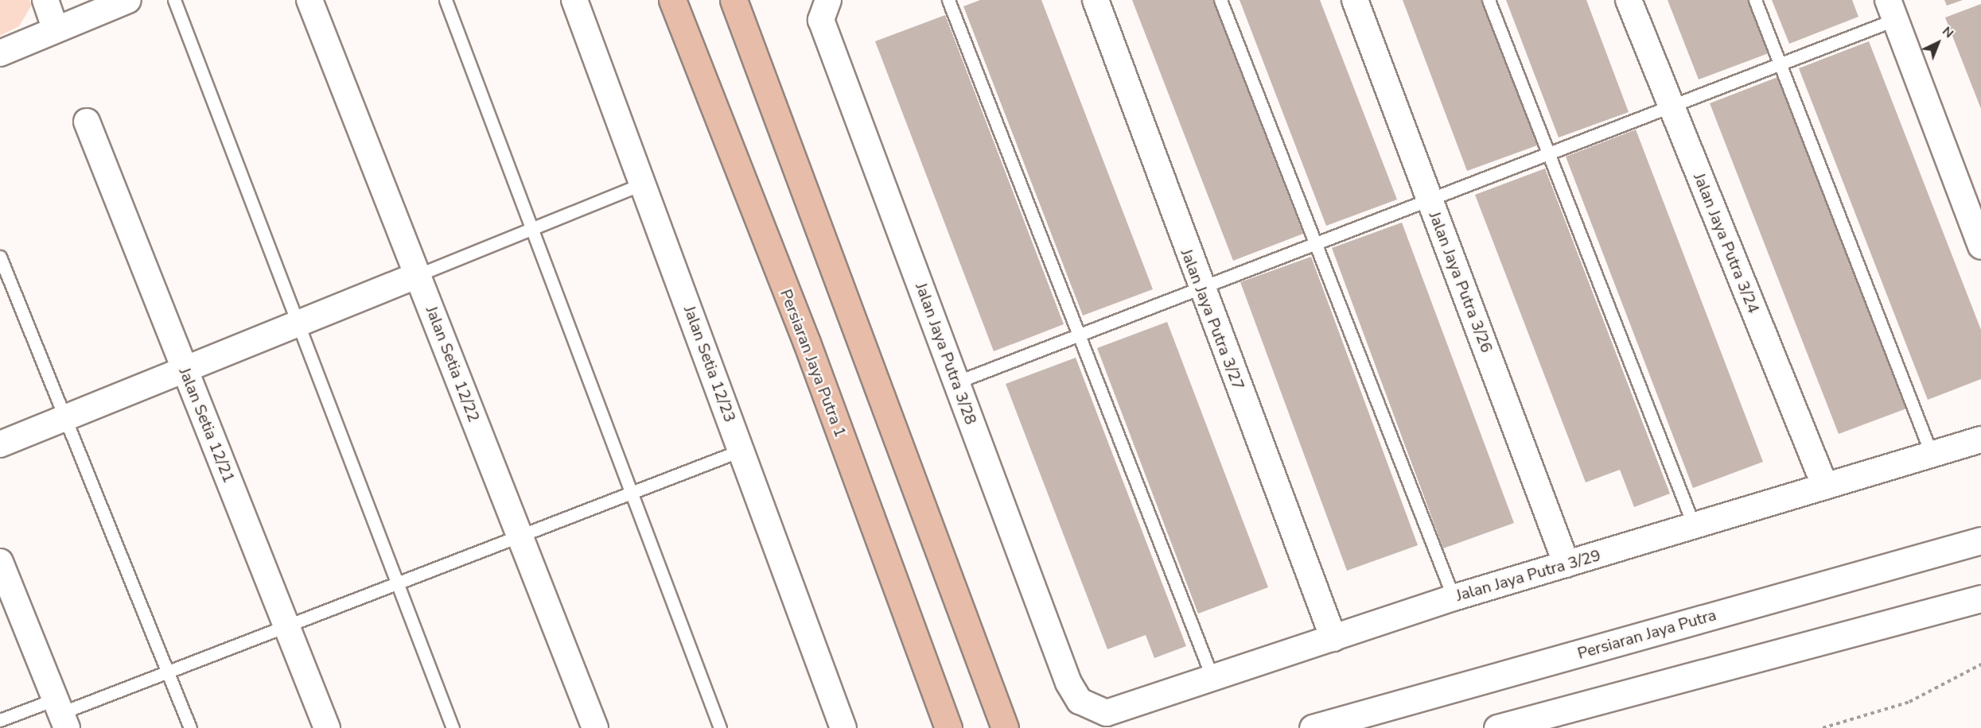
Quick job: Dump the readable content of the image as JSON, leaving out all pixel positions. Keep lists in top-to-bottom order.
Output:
{
  "streets": {
    "main road": ["Persiaran Jaya Putra 1"],
    "street": [
      "Jalan Jaya Putra 3/24",
      "Jalan Jaya Putra 3/26",
      "Jalan Jaya Putra 3/27",
      "Jalan Jaya Putra 3/28",
      "Jalan Setia 12/22",
      "Jalan Setia 12/23",
      "Jalan Setia 12/21",
      "Jalan Jaya Putra 3/29",
      "Persiaran Jaya Putra"
    ]
  },
  "crossings": [
    ["Jalan Jaya Putra 3/24", "Jalan Jaya Putra 3/29"],
    ["Jalan Jaya Putra 3/26", "Jalan Jaya Putra 3/29"],
    ["Jalan Jaya Putra 3/27", "Jalan Jaya Putra 3/29"],
    ["Jalan Jaya Putra 3/28", "Jalan Jaya Putra 3/29"]
  ],
  "north": "top right"
}
